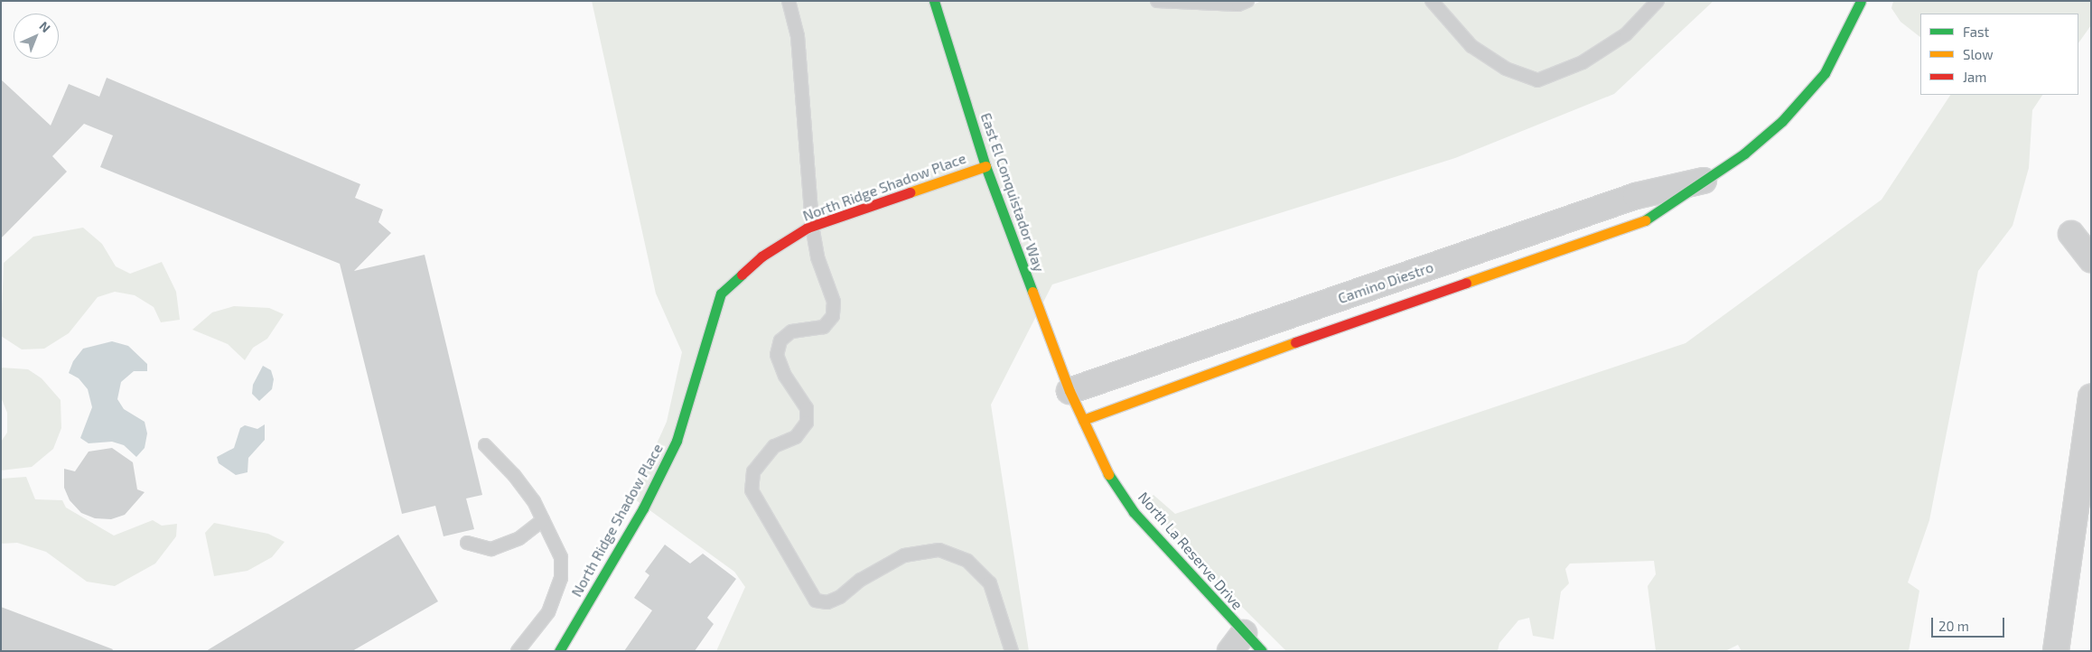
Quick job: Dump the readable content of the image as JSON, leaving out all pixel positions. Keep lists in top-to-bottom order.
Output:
{
  "streets": {
    "street": [
      "North Ridge Shadow Place",
      "East El Conquistador Way",
      "Camino Diestro",
      "North La Reserve Drive"
    ]
  },
  "crossings": [
    ["North Ridge Shadow Place", "East El Conquistador Way"],
    ["East El Conquistador Way", "Camino Diestro"],
    ["East El Conquistador Way", "North La Reserve Drive"],
    ["Camino Diestro", "North La Reserve Drive"]
  ],
  "legend": ["Fast", "Slow", "Jam"],
  "scale_bar": "20 m",
  "north": "top right"
}
